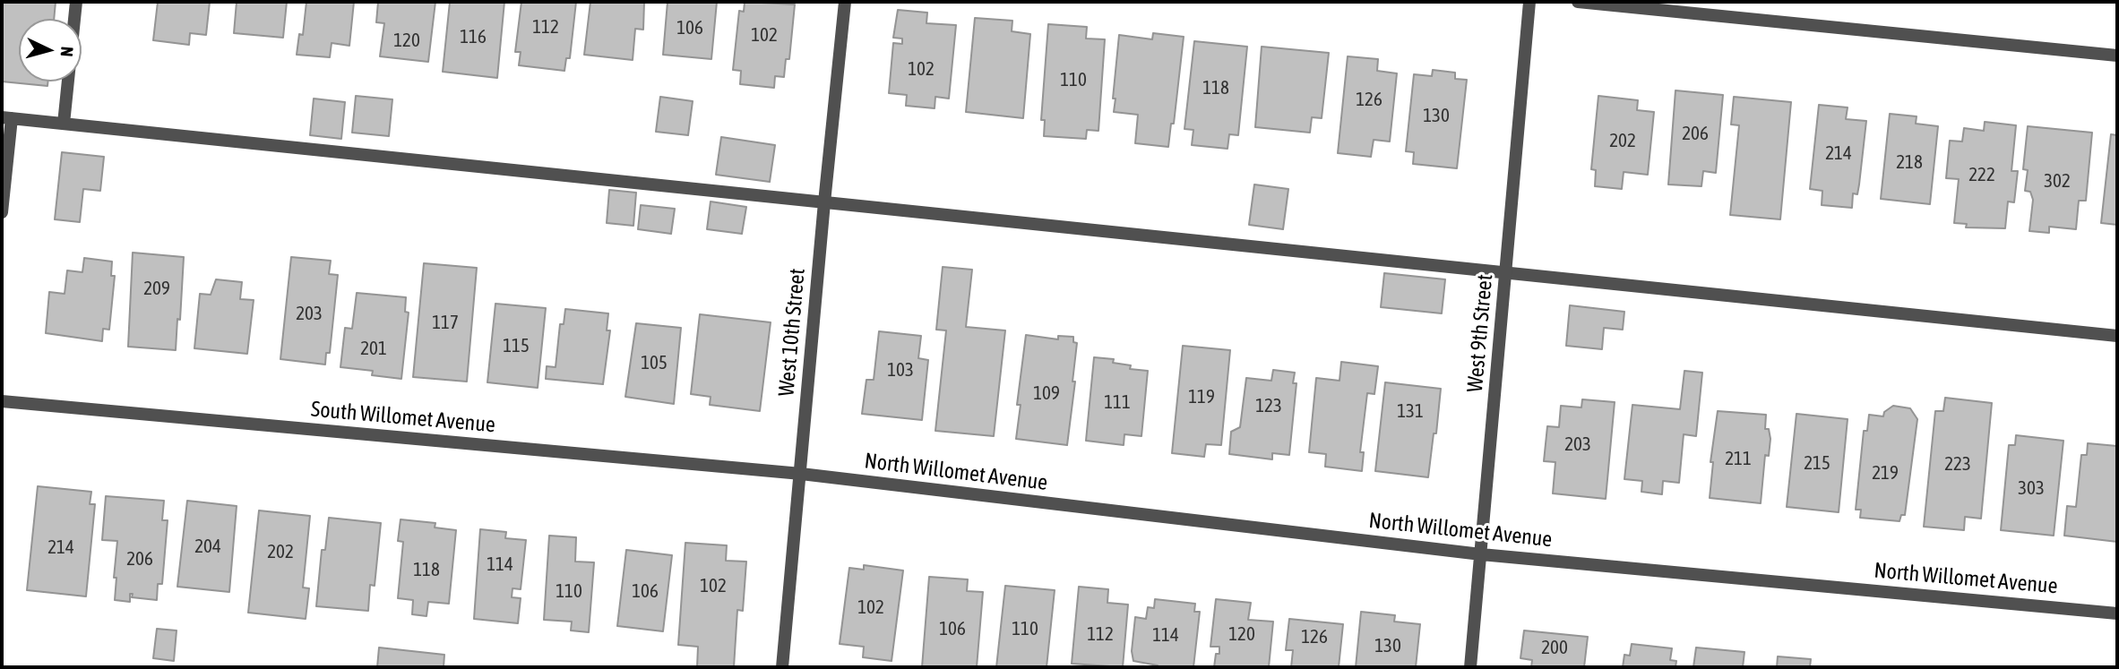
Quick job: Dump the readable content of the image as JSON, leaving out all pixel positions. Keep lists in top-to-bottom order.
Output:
{
  "streets": {
    "street": [
      "West 10th Street",
      "West 9th Street",
      "South Willomet Avenue",
      "North Willomet Avenue"
    ]
  },
  "crossings": [
    ["West 10th Street", "South Willomet Avenue"],
    ["West 10th Street", "North Willomet Avenue"],
    ["West 9th Street", "North Willomet Avenue"],
    ["South Willomet Avenue", "North Willomet Avenue"]
  ],
  "house_numbers": [
    "112",
    "106",
    "102",
    "116",
    "120",
    "102",
    "110",
    "118",
    "126",
    "130",
    "206",
    "202",
    "214",
    "218",
    "222",
    "302",
    "209",
    "203",
    "117",
    "115",
    "201",
    "105",
    "103",
    "109",
    "119",
    "111",
    "123",
    "131",
    "203",
    "211",
    "215",
    "223",
    "219",
    "303",
    "204",
    "214",
    "202",
    "206",
    "114",
    "118",
    "102",
    "110",
    "106",
    "102",
    "106",
    "110",
    "112",
    "120",
    "114",
    "126",
    "130",
    "200"
  ],
  "north": "right"
}
